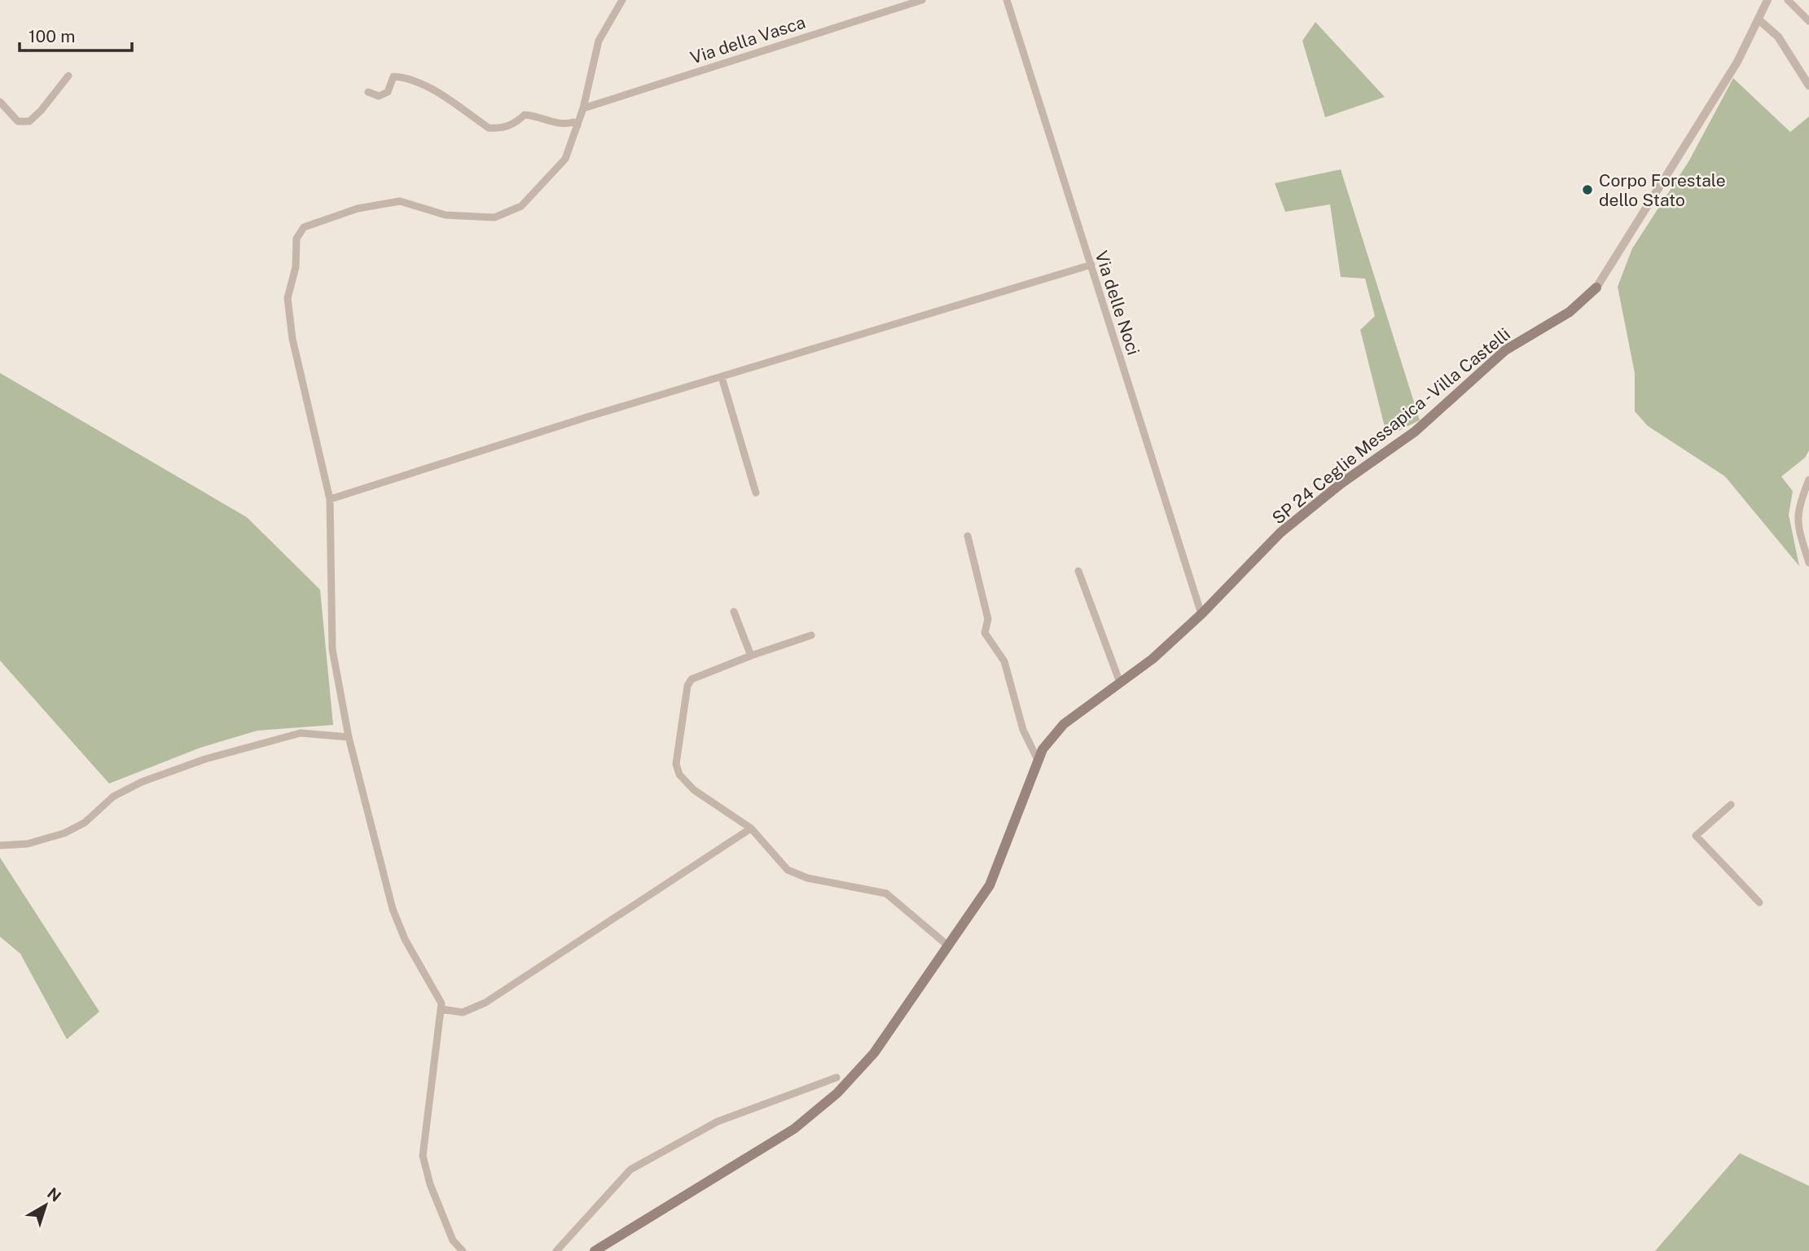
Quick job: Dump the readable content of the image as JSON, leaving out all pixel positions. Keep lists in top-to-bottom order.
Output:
{
  "streets": {
    "main road": ["SP 24 Ceglie Messapica - Villa Castelli"],
    "street": ["Via della Vasca", "Via delle Noci"]
  },
  "crossings": [
    ["Via delle Noci", "SP 24 Ceglie Messapica - Villa Castelli"]
  ],
  "places": ["Corpo Forestale dello Stato"],
  "scale_bar": "100 m",
  "north": "top right"
}
